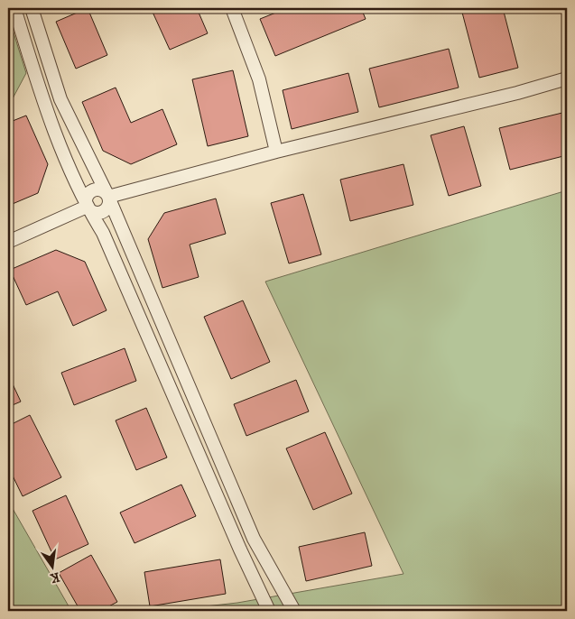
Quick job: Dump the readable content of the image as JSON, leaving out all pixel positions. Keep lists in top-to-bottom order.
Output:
{
  "north": "bottom"
}
